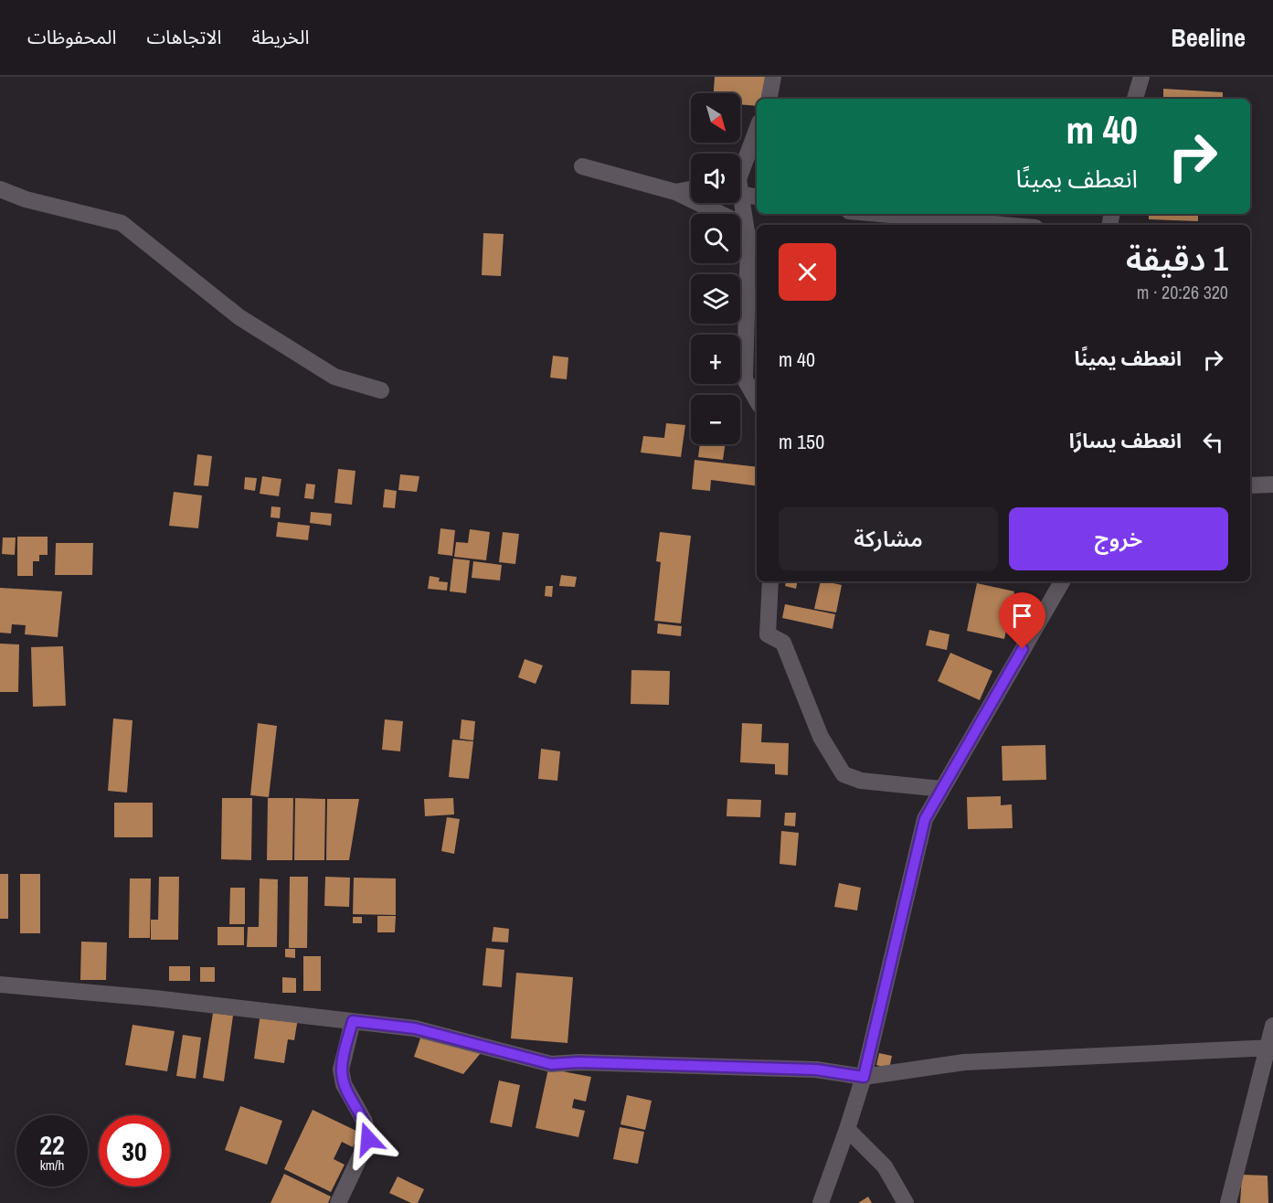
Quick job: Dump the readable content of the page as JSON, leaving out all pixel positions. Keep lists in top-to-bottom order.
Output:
{
  "north": "bottom right",
  "page": {
    "header": "Beeline",
    "nav": ["الخريطة", "الاتجاهات", "المحفوظات"],
    "map_buttons": ["+", "−"],
    "turn": ["40 m", "انعطف يمينًا"],
    "heading": ["1 دقيقة", "320 m · 20:26"],
    "list": [
      {
        "name": "انعطف يمينًا",
        "value": "40 m"
      },
      {
        "name": "انعطف يسارًا",
        "value": "150 m"
      }
    ],
    "buttons": ["خروج", "مشاركة"],
    "speed": "22 km/h",
    "limit": "30"
  }
}
